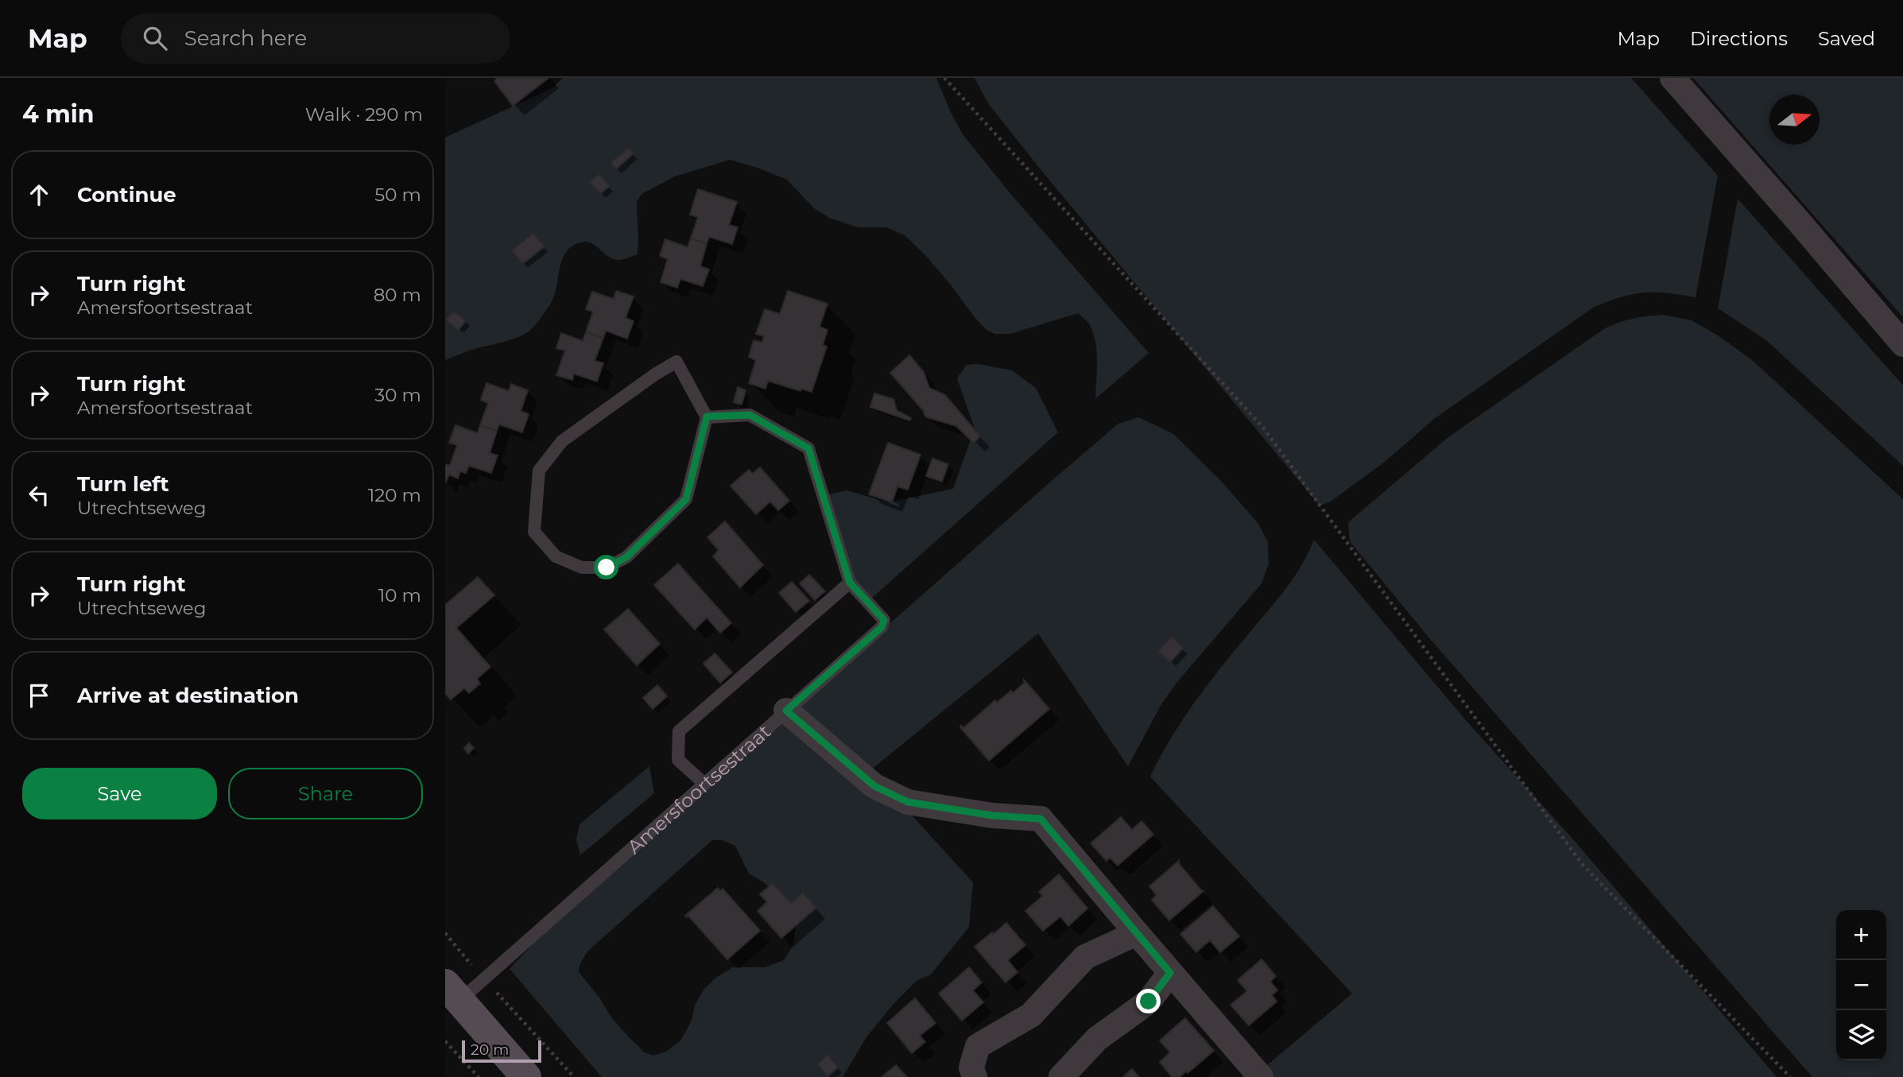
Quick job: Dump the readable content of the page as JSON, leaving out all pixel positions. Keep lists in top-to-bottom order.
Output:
{
  "streets": {
    "lane": ["Amersfoortsestraat"]
  },
  "scale_bar": "20 m",
  "north": "right",
  "page": {
    "header": "Map",
    "search": "Search here",
    "nav": ["Map", "Directions", "Saved"],
    "heading": ["4 min", "Walk · 290 m"],
    "list": [
      ["Continue", "50 m"],
      ["Turn right", "Amersfoortsestraat", "80 m"],
      ["Turn right", "Amersfoortsestraat", "30 m"],
      ["Turn left", "Utrechtseweg", "120 m"],
      ["Turn right", "Utrechtseweg", "10 m"],
      "Arrive at destination"
    ],
    "buttons": ["Save", "Share"],
    "map_buttons": ["+", "−"],
    "scale": "20 m"
  }
}
